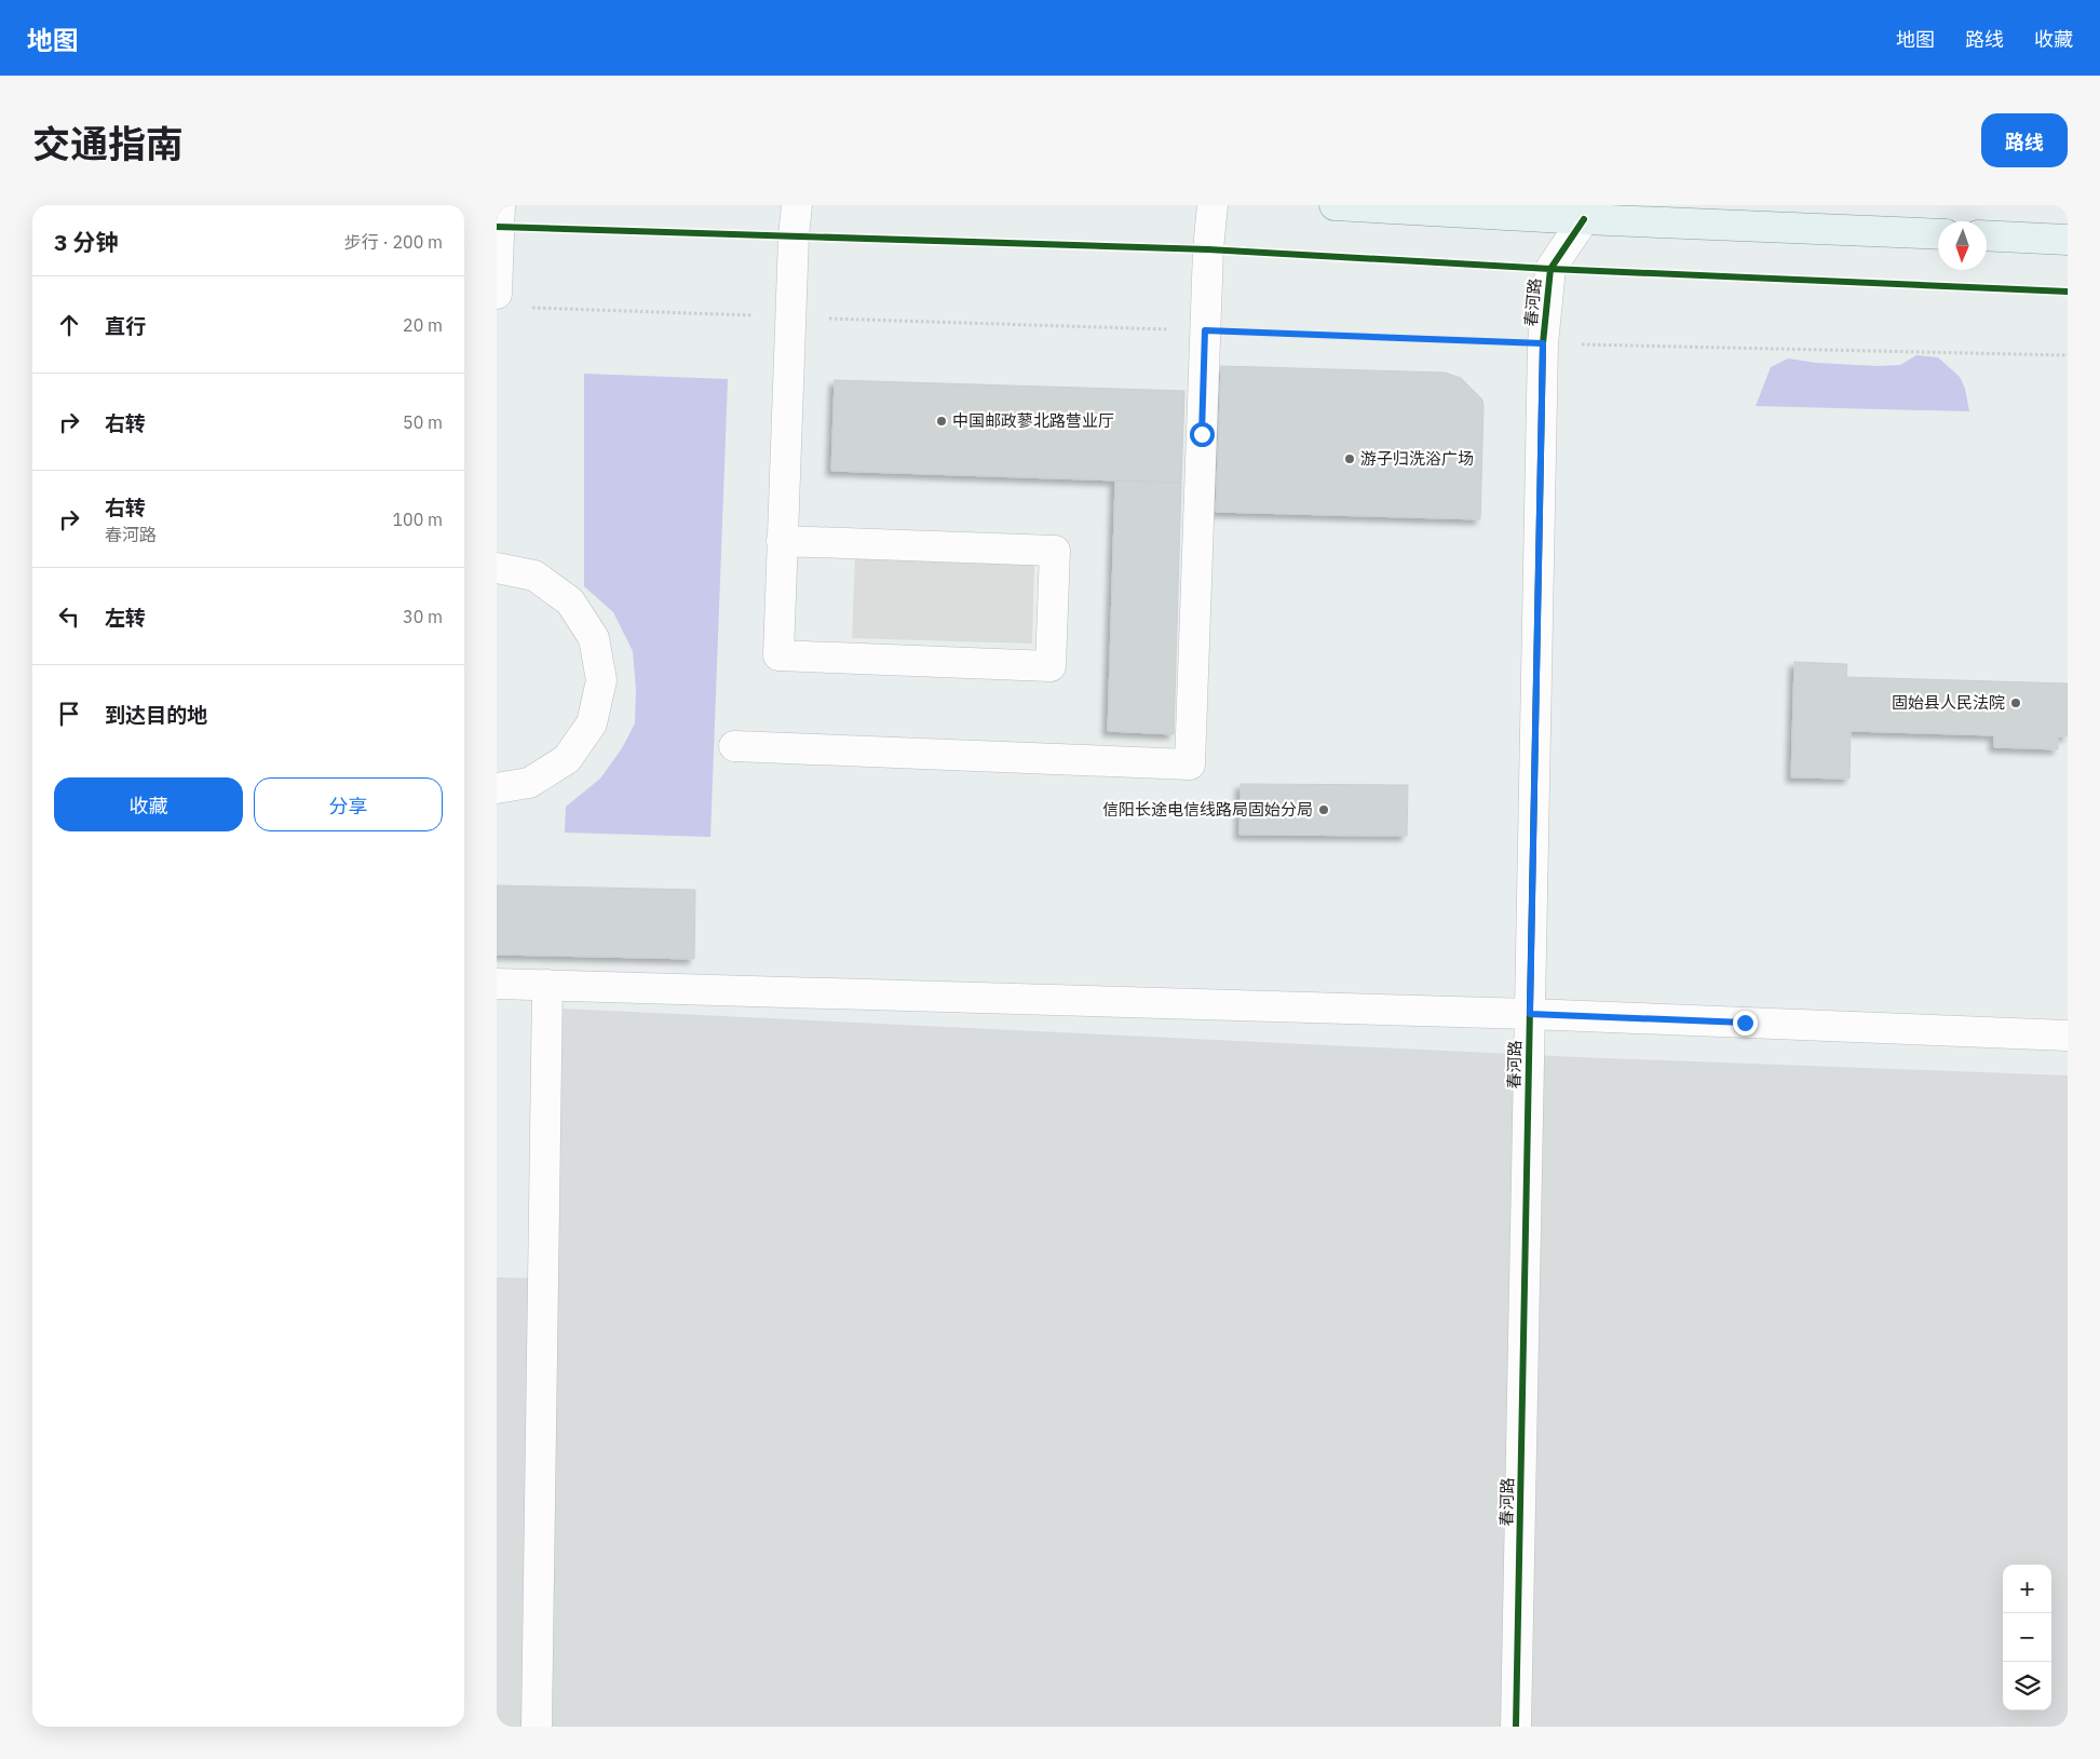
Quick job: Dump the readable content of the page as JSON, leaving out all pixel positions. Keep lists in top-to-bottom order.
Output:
{
  "streets": {
    "street": ["春河路"]
  },
  "places": [
    "中国邮政蓼北路营业厅",
    "游子归洗浴广场",
    "固始县人民法院",
    "信阳长途电信线路局固始分局"
  ],
  "north": "bottom",
  "page": {
    "header": "地图",
    "nav": ["地图", "路线", "收藏"],
    "title": "交通指南",
    "buttons": [
      "路线",
      ["收藏", "分享"]
    ],
    "heading": ["3 分钟", "步行 · 200 m"],
    "list": [
      ["直行", "20 m"],
      ["右转", "50 m"],
      ["右转", "春河路", "100 m"],
      ["左转", "30 m"],
      "到达目的地"
    ],
    "map_buttons": ["+", "−"]
  }
}
